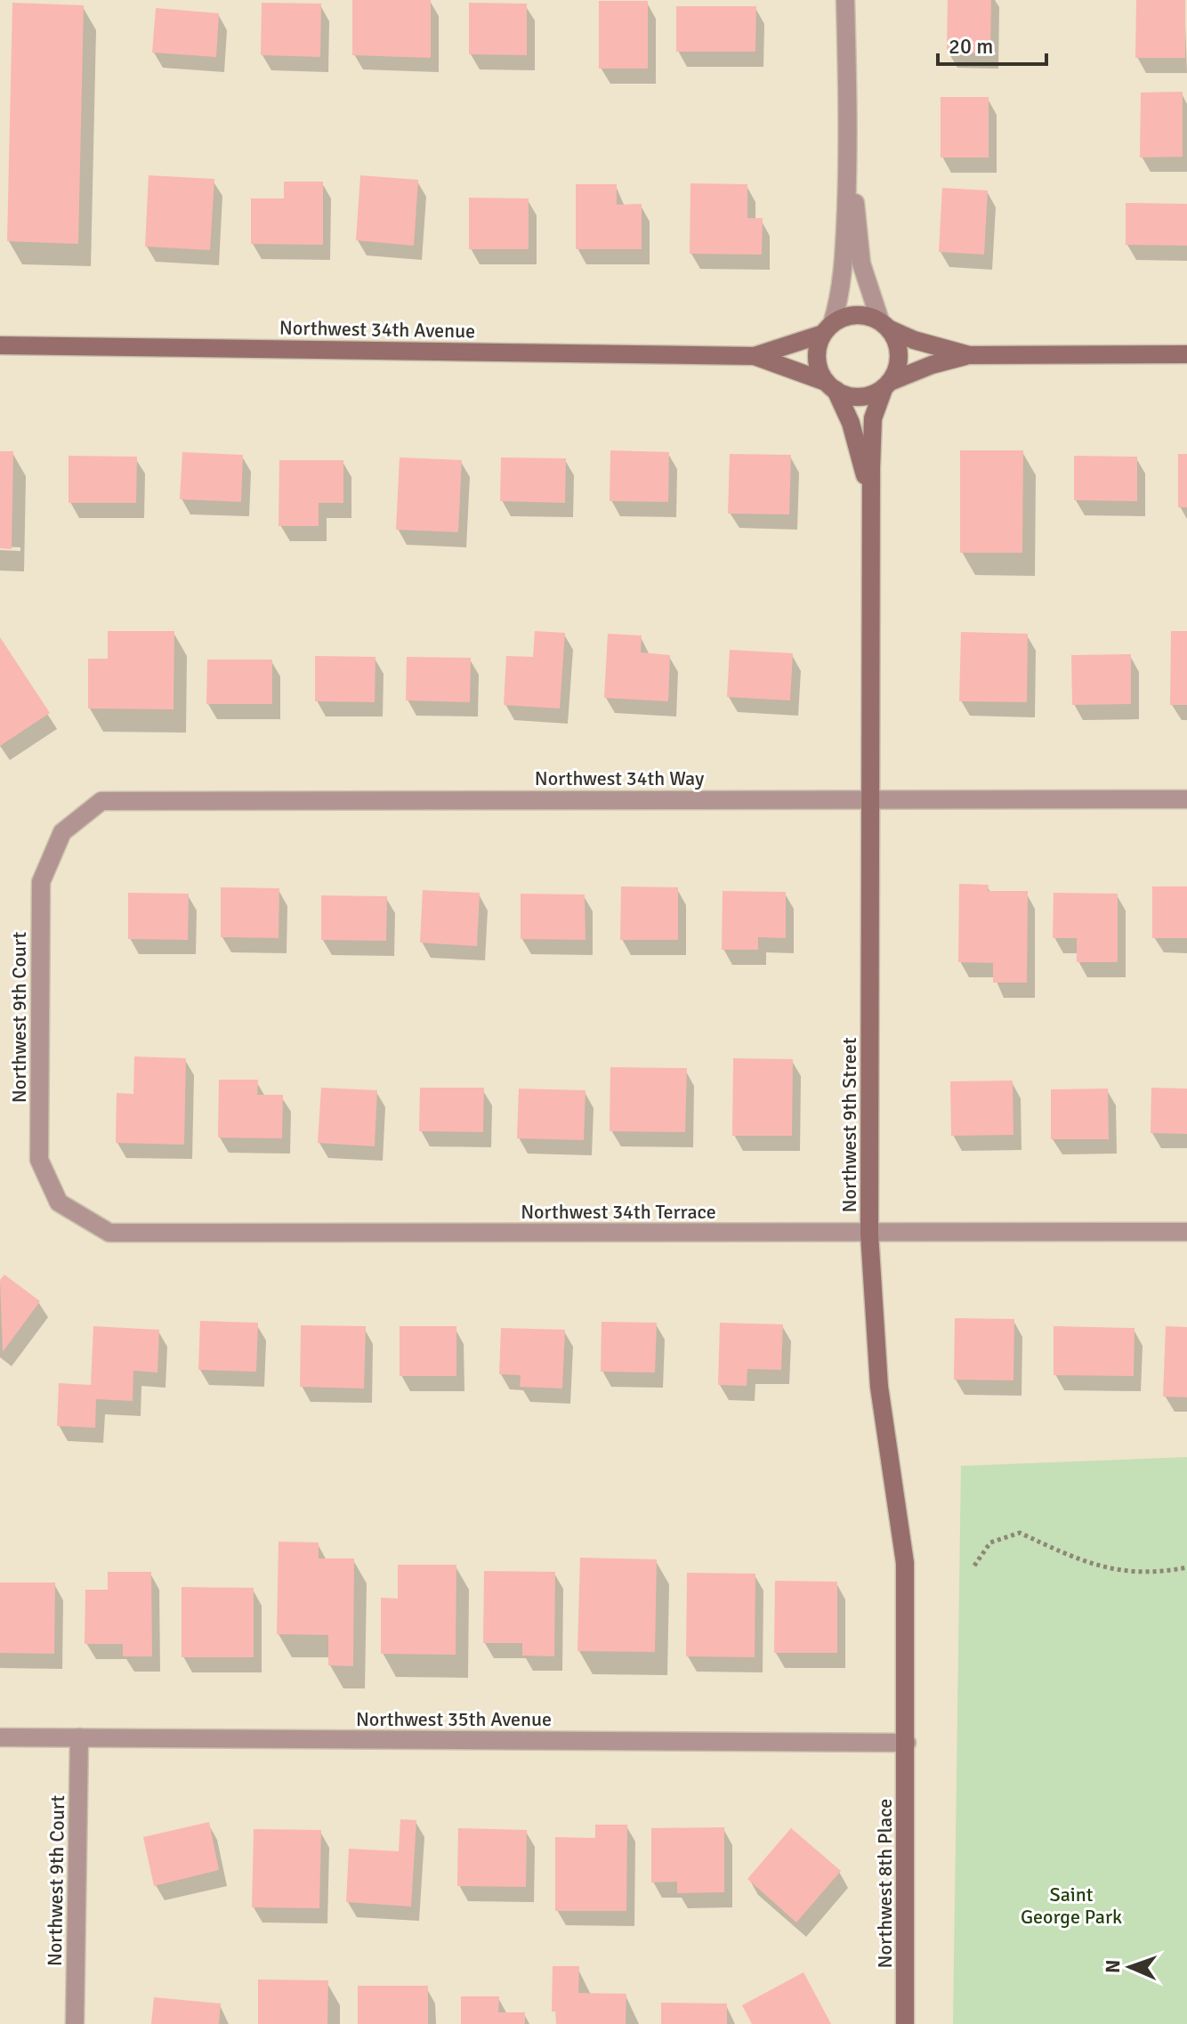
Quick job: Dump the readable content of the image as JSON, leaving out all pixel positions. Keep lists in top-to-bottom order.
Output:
{
  "streets": {
    "street": [
      "Northwest 34th Avenue",
      "Northwest 34th Way",
      "Northwest 9th Court",
      "Northwest 9th Street",
      "Northwest 34th Terrace",
      "Northwest 35th Avenue",
      "Northwest 8th Place"
    ]
  },
  "crossings": [
    ["Northwest 34th Avenue", "Northwest 9th Street"],
    ["Northwest 34th Way", "Northwest 9th Court"],
    ["Northwest 34th Way", "Northwest 9th Street"],
    ["Northwest 9th Court", "Northwest 34th Terrace"],
    ["Northwest 9th Court", "Northwest 35th Avenue"],
    ["Northwest 9th Street", "Northwest 34th Terrace"],
    ["Northwest 9th Street", "Northwest 35th Avenue"],
    ["Northwest 9th Street", "Northwest 8th Place"],
    ["Northwest 35th Avenue", "Northwest 8th Place"]
  ],
  "parks": ["Saint George Park"],
  "scale_bar": "20 m",
  "north": "left"
}
